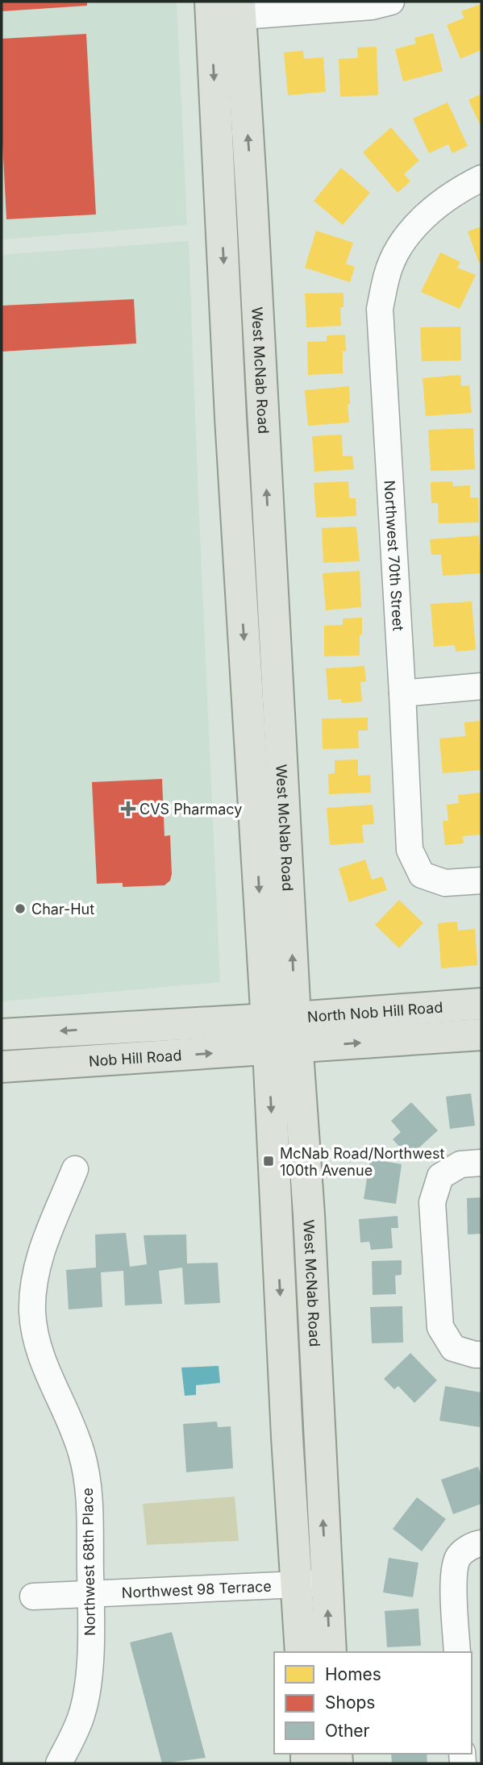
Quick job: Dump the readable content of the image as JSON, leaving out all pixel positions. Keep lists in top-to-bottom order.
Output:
{
  "streets": {
    "main road": ["West McNab Road", "North Nob Hill Road", "Nob Hill Road"],
    "street": ["Northwest 70th Street", "Northwest 68th Place", "Northwest 98 Terrace"]
  },
  "crossings": [
    ["West McNab Road", "North Nob Hill Road"],
    ["West McNab Road", "Nob Hill Road"],
    ["West McNab Road", "Northwest 98 Terrace"],
    ["North Nob Hill Road", "Nob Hill Road"],
    ["Northwest 68th Place", "Northwest 98 Terrace"]
  ],
  "places": {
    "health": ["CVS Pharmacy"],
    "other": ["Char-Hut"],
    "transit": ["McNab Road/Northwest 100th Avenue"]
  },
  "legend": ["Homes", "Shops", "Other"]
}
